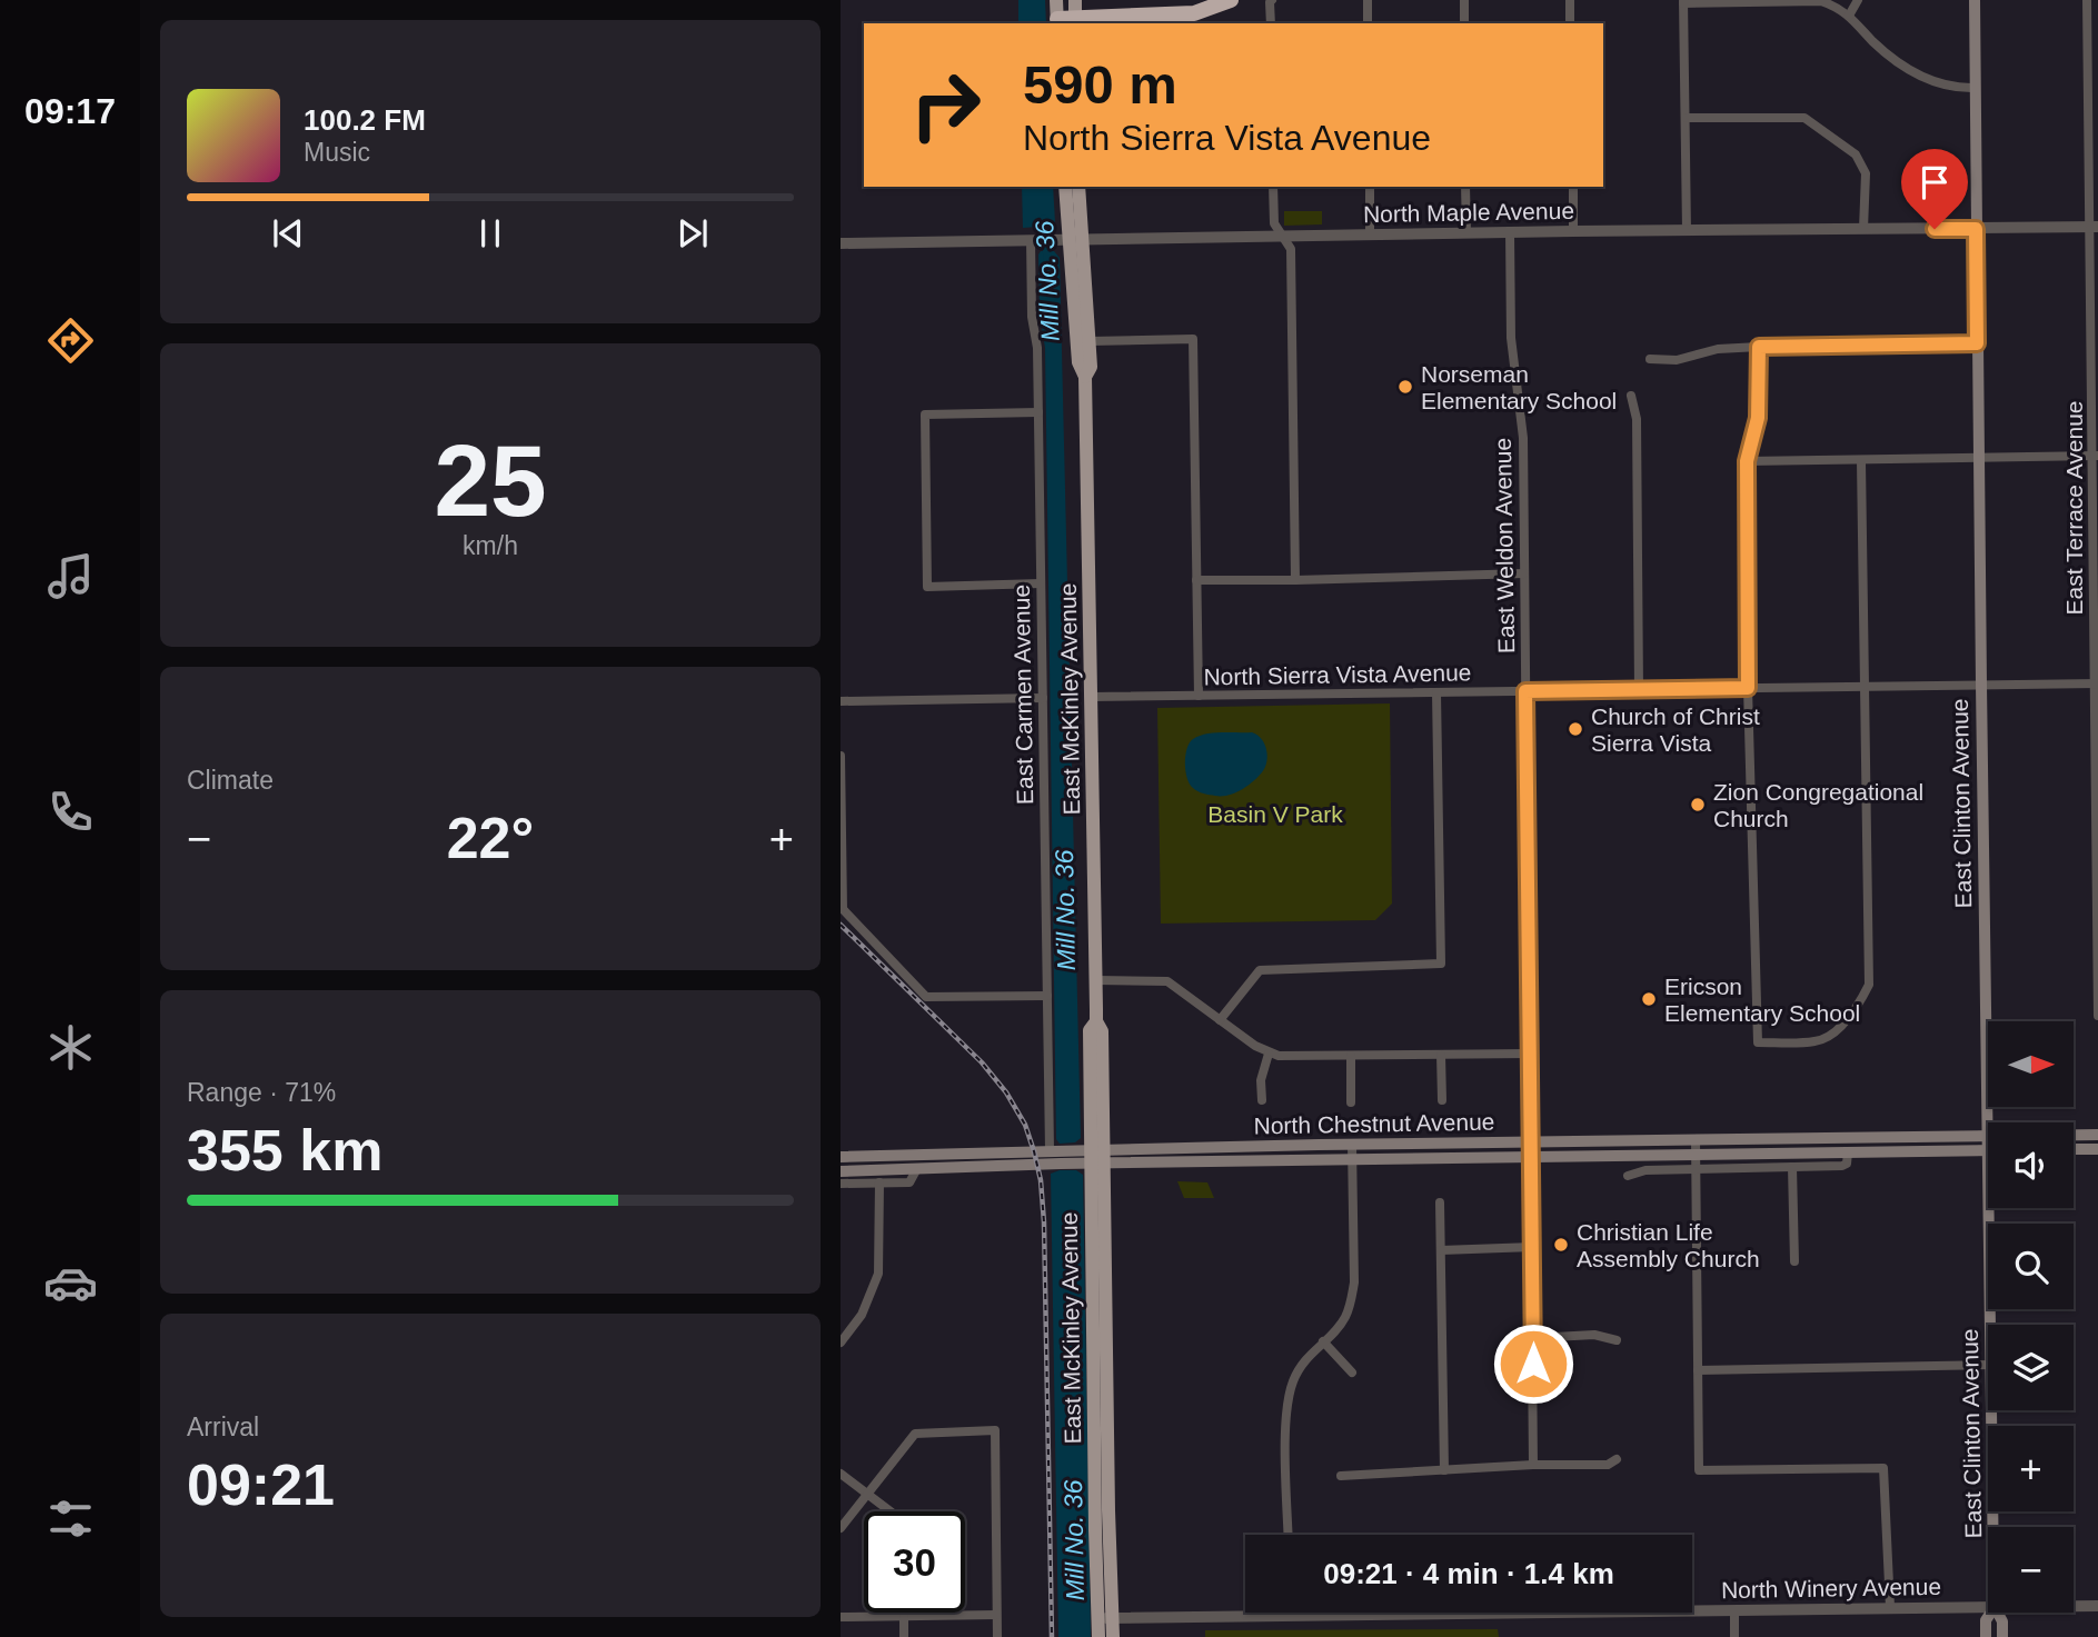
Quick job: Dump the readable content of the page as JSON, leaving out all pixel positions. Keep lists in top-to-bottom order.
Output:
{
  "streets": {
    "main road": ["East McKinley Avenue", "East Clinton Avenue", "North Chestnut Avenue"],
    "street": [
      "North Maple Avenue",
      "East Terrace Avenue",
      "East Weldon Avenue",
      "North Sierra Vista Avenue",
      "East Carmen Avenue",
      "North Winery Avenue"
    ]
  },
  "crossings": [
    ["North Maple Avenue", "East Terrace Avenue"],
    ["North Maple Avenue", "East Weldon Avenue"],
    ["North Maple Avenue", "East Carmen Avenue"],
    ["North Maple Avenue", "East McKinley Avenue"],
    ["North Maple Avenue", "East Clinton Avenue"],
    ["East Terrace Avenue", "North Sierra Vista Avenue"],
    ["East Weldon Avenue", "North Sierra Vista Avenue"],
    ["East Weldon Avenue", "North Chestnut Avenue"],
    ["North Sierra Vista Avenue", "East McKinley Avenue"],
    ["North Sierra Vista Avenue", "East Clinton Avenue"],
    ["East Carmen Avenue", "North Chestnut Avenue"],
    ["East McKinley Avenue", "North Chestnut Avenue"],
    ["East McKinley Avenue", "North Winery Avenue"],
    ["East Clinton Avenue", "North Chestnut Avenue"]
  ],
  "water": ["Mill No. 36"],
  "parks": ["Basin V Park"],
  "places": [
    "Norseman Elementary School",
    "Church of Christ Sierra Vista",
    "Zion Congregational Church",
    "Ericson Elementary School",
    "Christian Life Assembly Church"
  ],
  "north": "right",
  "page": {
    "tabs": "09:17",
    "turn": ["590 m", "North Sierra Vista Avenue"],
    "song": ["100.2 FM", "Music"],
    "tile": [
      ["25", "km/h"],
      "Climate",
      ["Range · 71%", "355 km"],
      ["Arrival", "09:21"]
    ],
    "heat": ["−", "22°", "+"],
    "map_buttons": ["+", "−"],
    "limit": "30",
    "trip": "09:21 · 4 min · 1.4 km"
  }
}
